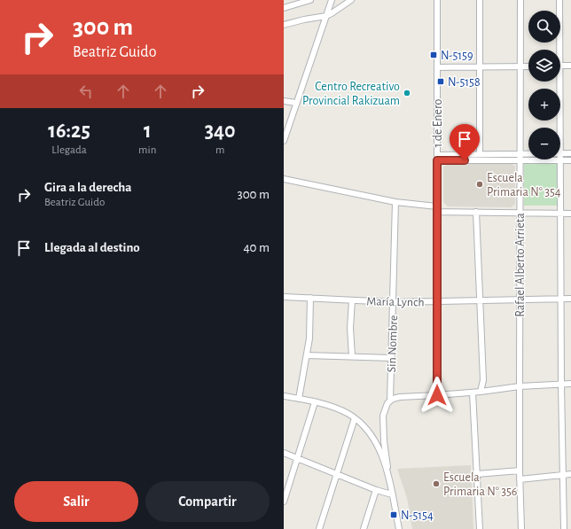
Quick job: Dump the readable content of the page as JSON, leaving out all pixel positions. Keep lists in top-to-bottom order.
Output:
{
  "streets": {
    "street": [
      "1 de Enero",
      "Rafael Alberto Arrieta",
      "María Lynch",
      "Sin Nombre"
    ]
  },
  "crossings": [
    ["1 de Enero", "María Lynch"],
    ["Rafael Alberto Arrieta", "María Lynch"],
    ["María Lynch", "Sin Nombre"]
  ],
  "places": {
    "transit": ["N-5159", "N-5158", "N-5154"],
    "other": ["Centro Recreativo Provincial Rakizuam", "Escuela Primaria N° 354", "Escuela Primaria N° 356"]
  },
  "page": {
    "turn": ["300 m", "Beatriz Guido"],
    "map_buttons": ["+", "−"],
    "eta": [
      "16:25",
      "Llegada",
      "1",
      "min",
      "340",
      "m"
    ],
    "list": [
      {
        "name": "Gira a la derecha",
        "note": "Beatriz Guido",
        "value": "300 m"
      },
      {
        "name": "Llegada al destino",
        "value": "40 m"
      }
    ],
    "buttons": ["Salir", "Compartir"]
  }
}
